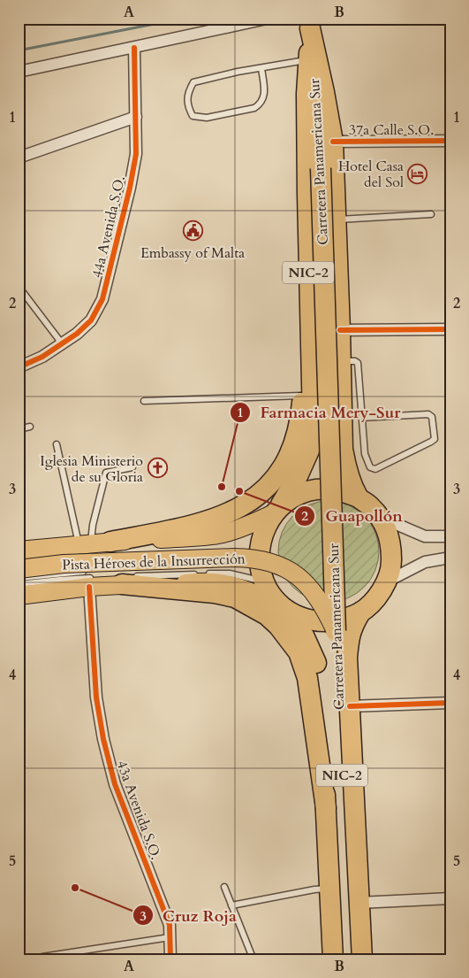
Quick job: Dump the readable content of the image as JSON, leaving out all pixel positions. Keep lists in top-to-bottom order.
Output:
{
  "streets": {
    "highway": ["Carretera Panamericana Sur", "NIC-2"],
    "main road": ["Pista Héroes de la Insurrección"],
    "street": ["37a Calle S.O.", "44a Avenida S.O.", "43a Avenida S.O."]
  },
  "crossings": [
    ["37a Calle S.O.", "Carretera Panamericana Sur"],
    ["Carretera Panamericana Sur", "NIC-2"],
    ["Carretera Panamericana Sur", "Pista Héroes de la Insurrección"],
    ["NIC-2", "Pista Héroes de la Insurrección"],
    ["Pista Héroes de la Insurrección", "43a Avenida S.O."]
  ],
  "places": {
    "hotel": ["Hotel Casa del Sol"],
    "public building": ["Embassy of Malta"],
    "church": ["Iglesia Ministerio de su Gloria"],
    "other": ["Farmacia Mery-Sur", "Guapollón", "Cruz Roja"]
  },
  "grid": {
    "columns": ["A", "B"],
    "rows": [
      "1",
      "2",
      "3",
      "4",
      "5"
    ]
  }
}
